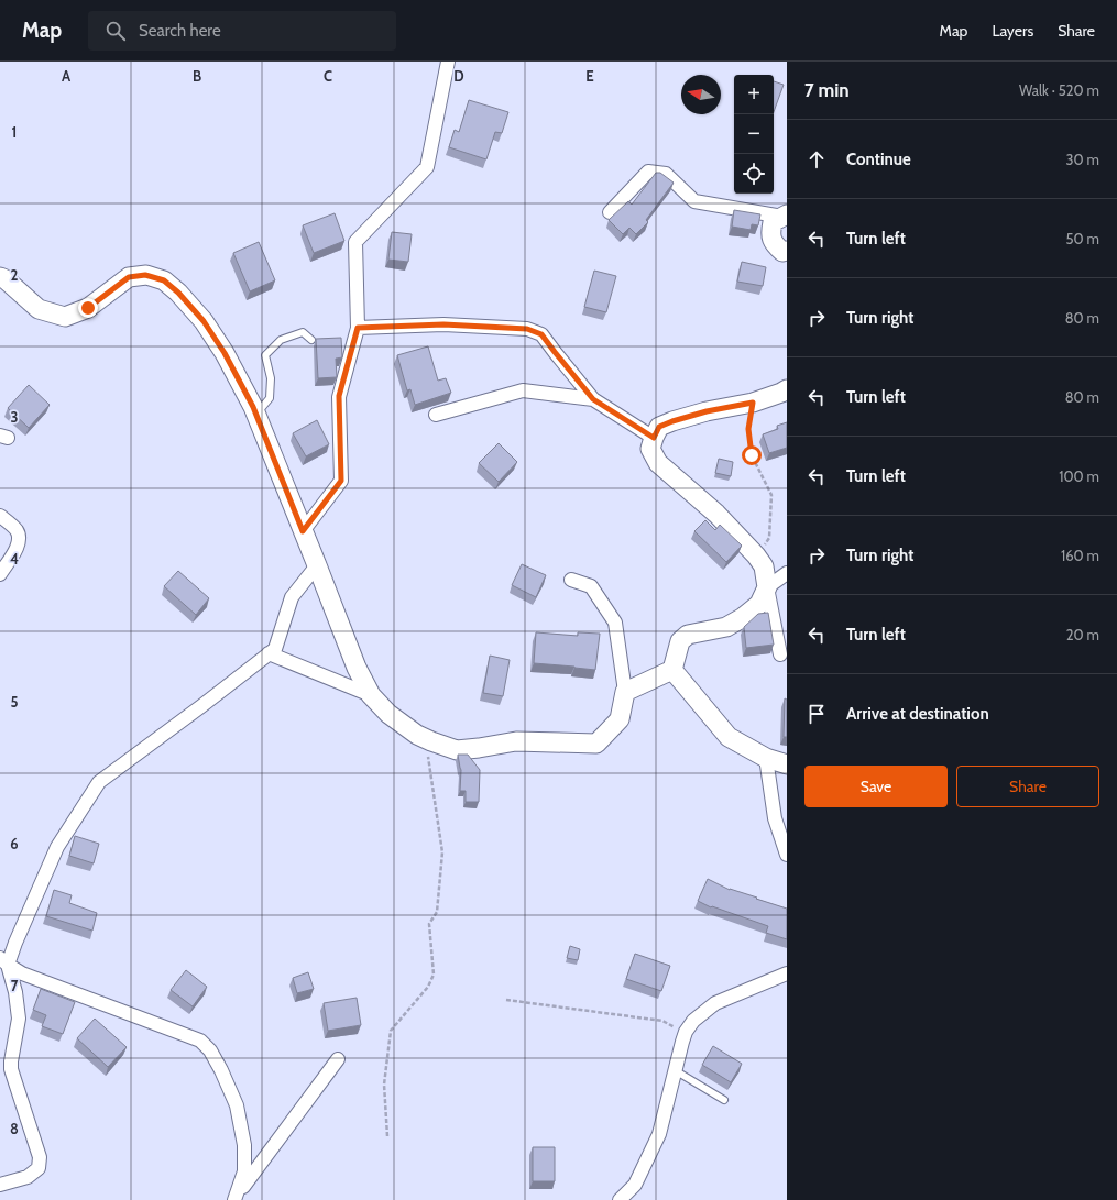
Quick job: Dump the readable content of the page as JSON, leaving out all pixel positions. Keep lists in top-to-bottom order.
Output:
{
  "north": "left",
  "page": {
    "header": "Map",
    "search": "Search here",
    "nav": ["Map", "Layers", "Share"],
    "heading": ["7 min", "Walk · 520 m"],
    "map_buttons": ["+", "−"],
    "list": [
      ["Continue", "30 m"],
      ["Turn left", "50 m"],
      ["Turn right", "80 m"],
      ["Turn left", "80 m"],
      ["Turn left", "100 m"],
      ["Turn right", "160 m"],
      ["Turn left", "20 m"],
      "Arrive at destination"
    ],
    "buttons": ["Save", "Share"]
  },
  "grid": {
    "columns": [
      "A",
      "B",
      "C",
      "D",
      "E"
    ],
    "rows": [
      "1",
      "2",
      "3",
      "4",
      "5",
      "6",
      "7",
      "8"
    ]
  }
}
